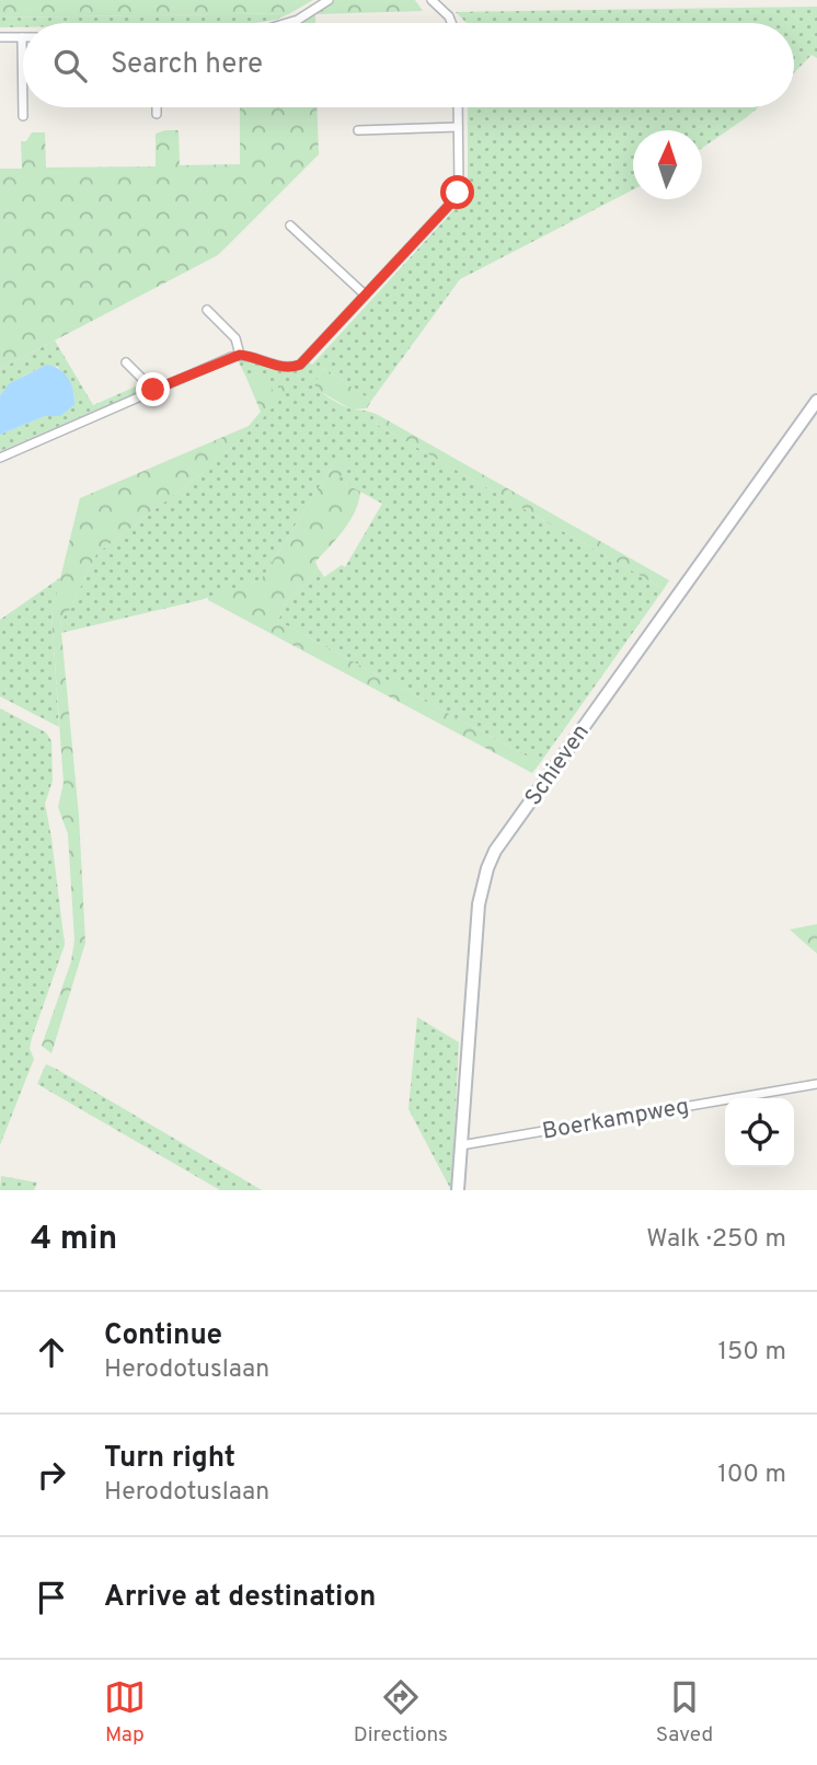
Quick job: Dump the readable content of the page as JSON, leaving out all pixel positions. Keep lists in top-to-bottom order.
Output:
{
  "streets": {
    "street": ["Schieven", "Boerkampweg"]
  },
  "crossings": [
    ["Schieven", "Boerkampweg"]
  ],
  "north": "top",
  "page": {
    "search": "Search here",
    "heading": ["4 min", "Walk · 250 m"],
    "list": [
      ["Continue", "Herodotuslaan", "150 m"],
      ["Turn right", "Herodotuslaan", "100 m"],
      "Arrive at destination"
    ],
    "nav": ["Map", "Directions", "Saved"]
  }
}
